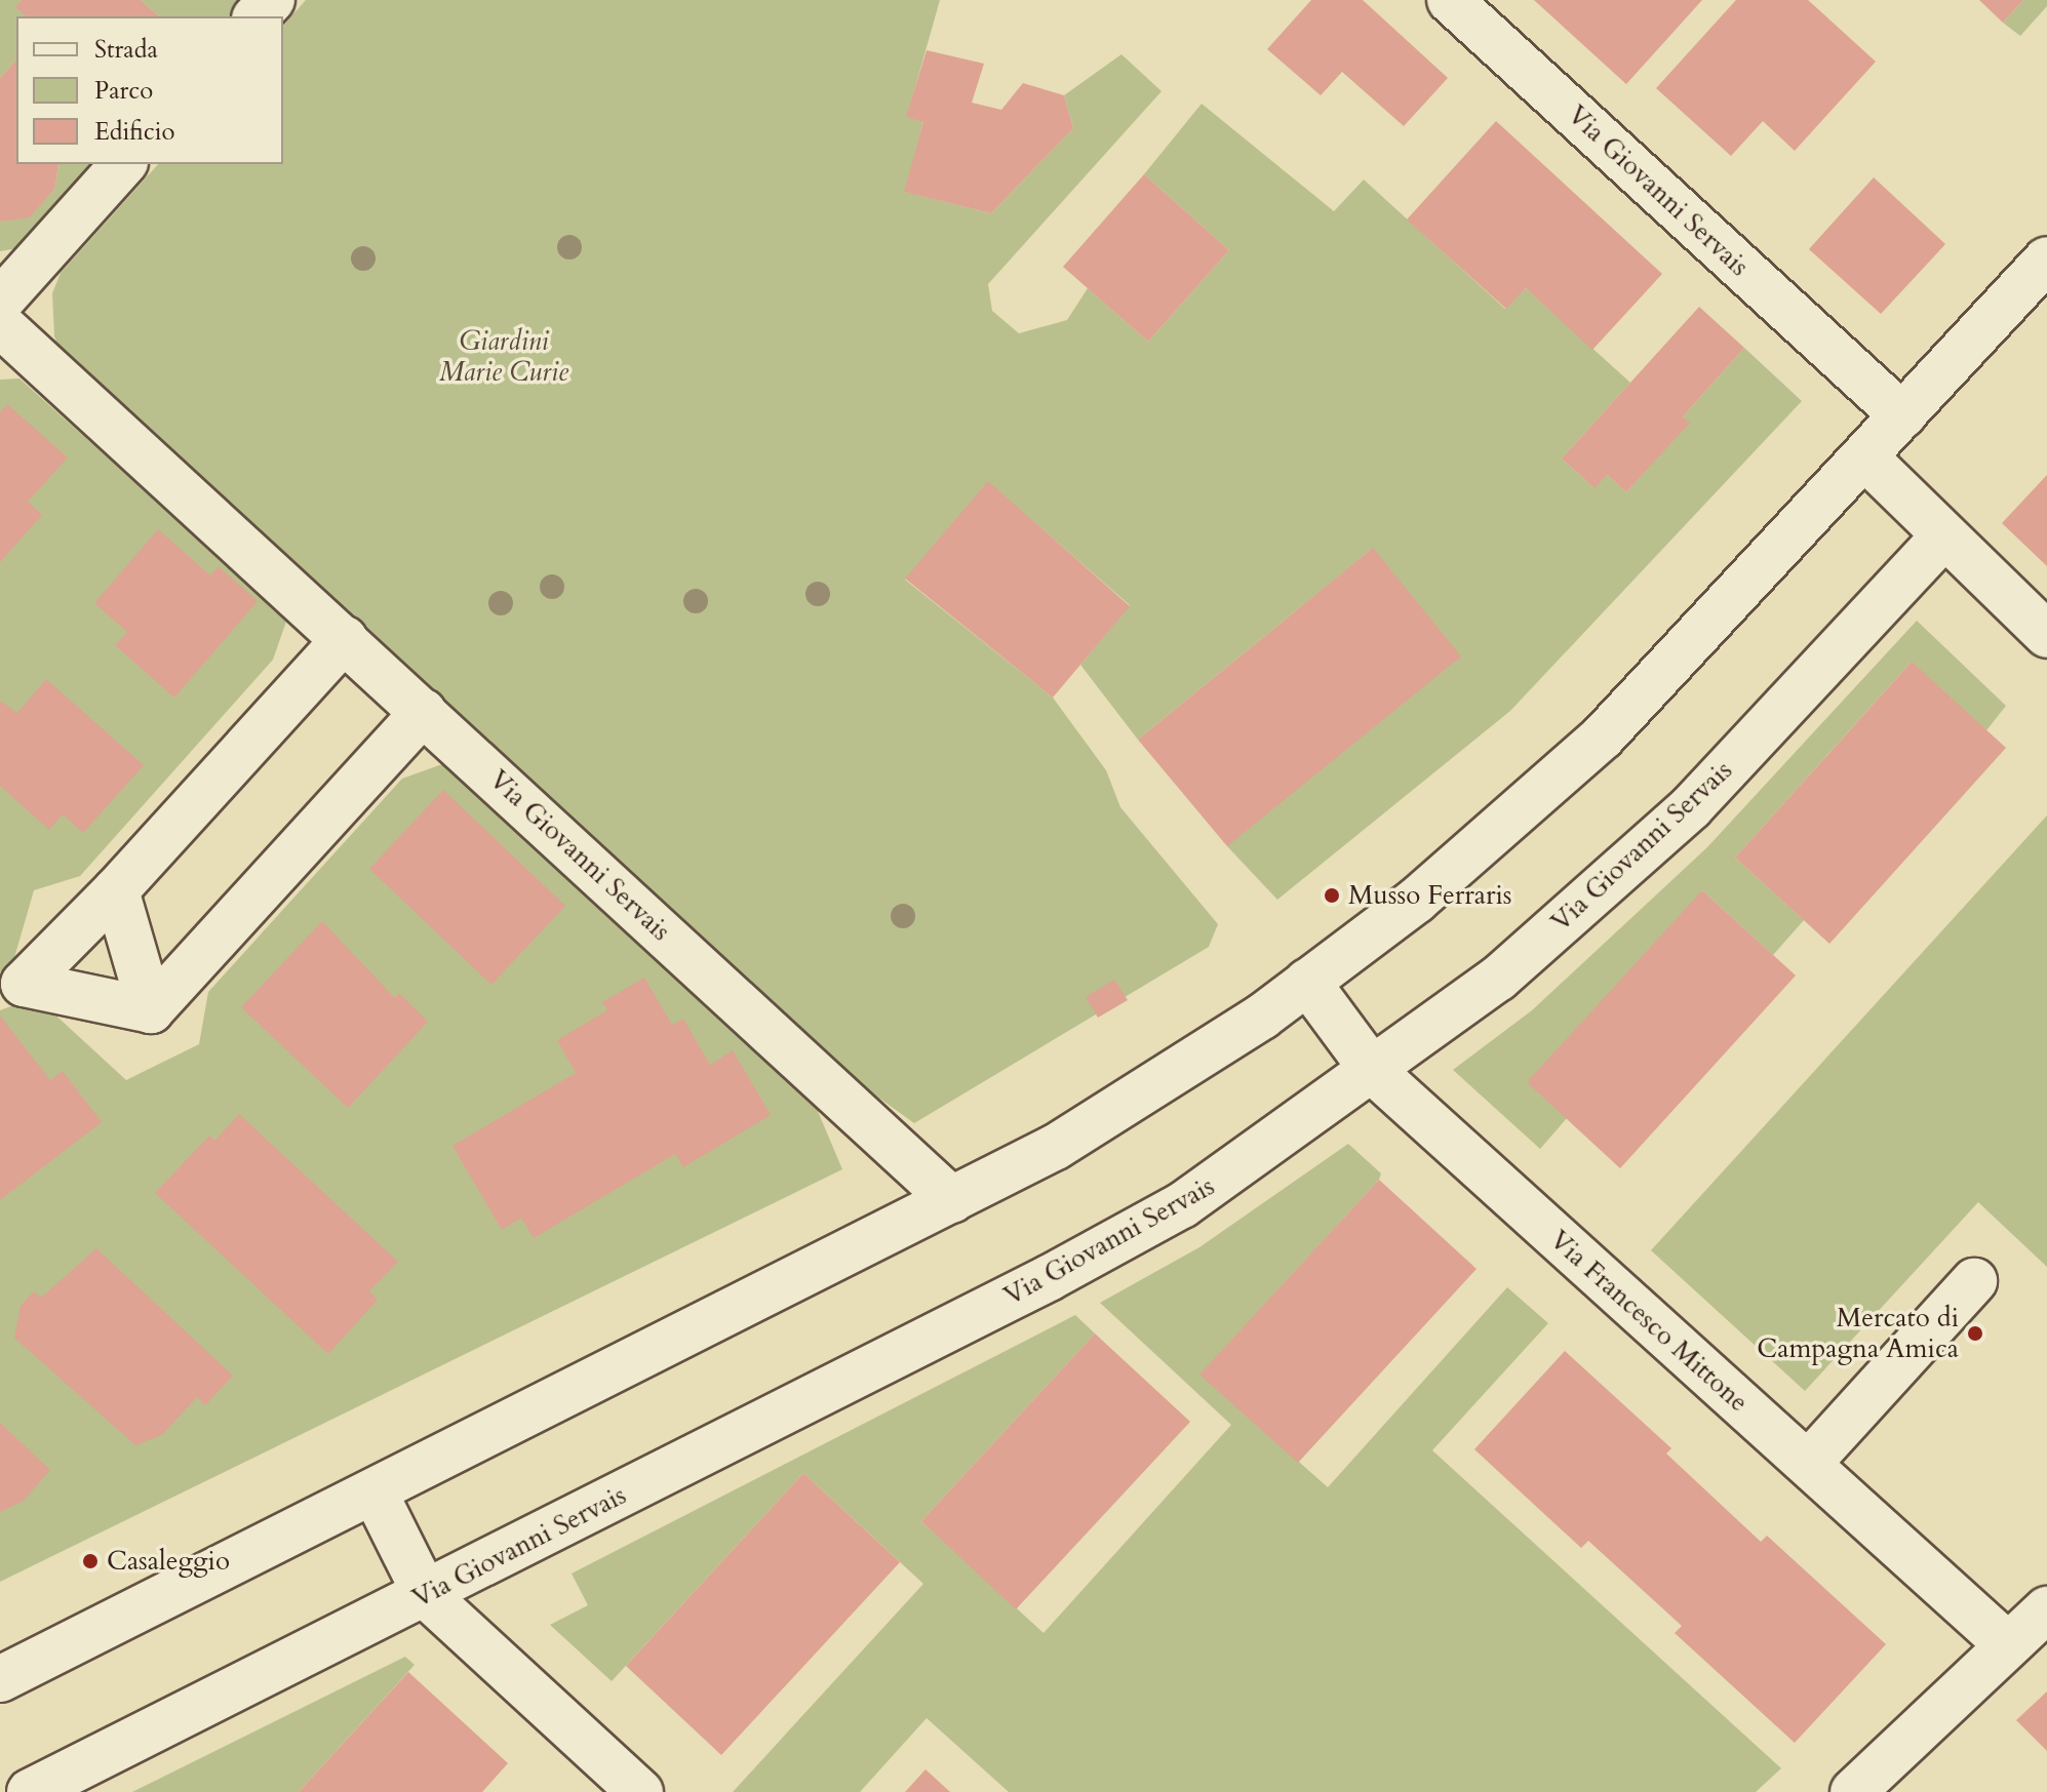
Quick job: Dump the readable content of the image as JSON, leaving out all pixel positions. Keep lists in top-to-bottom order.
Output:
{
  "streets": {
    "street": ["Via Giovanni Servais", "Via Francesco Mittone"]
  },
  "crossings": [
    ["Via Giovanni Servais", "Via Francesco Mittone"]
  ],
  "parks": ["Giardini Marie Curie"],
  "places": ["Musso Ferraris", "Mercato di Campagna Amica", "Casaleggio"],
  "legend": ["Strada", "Parco", "Edificio"]
}
